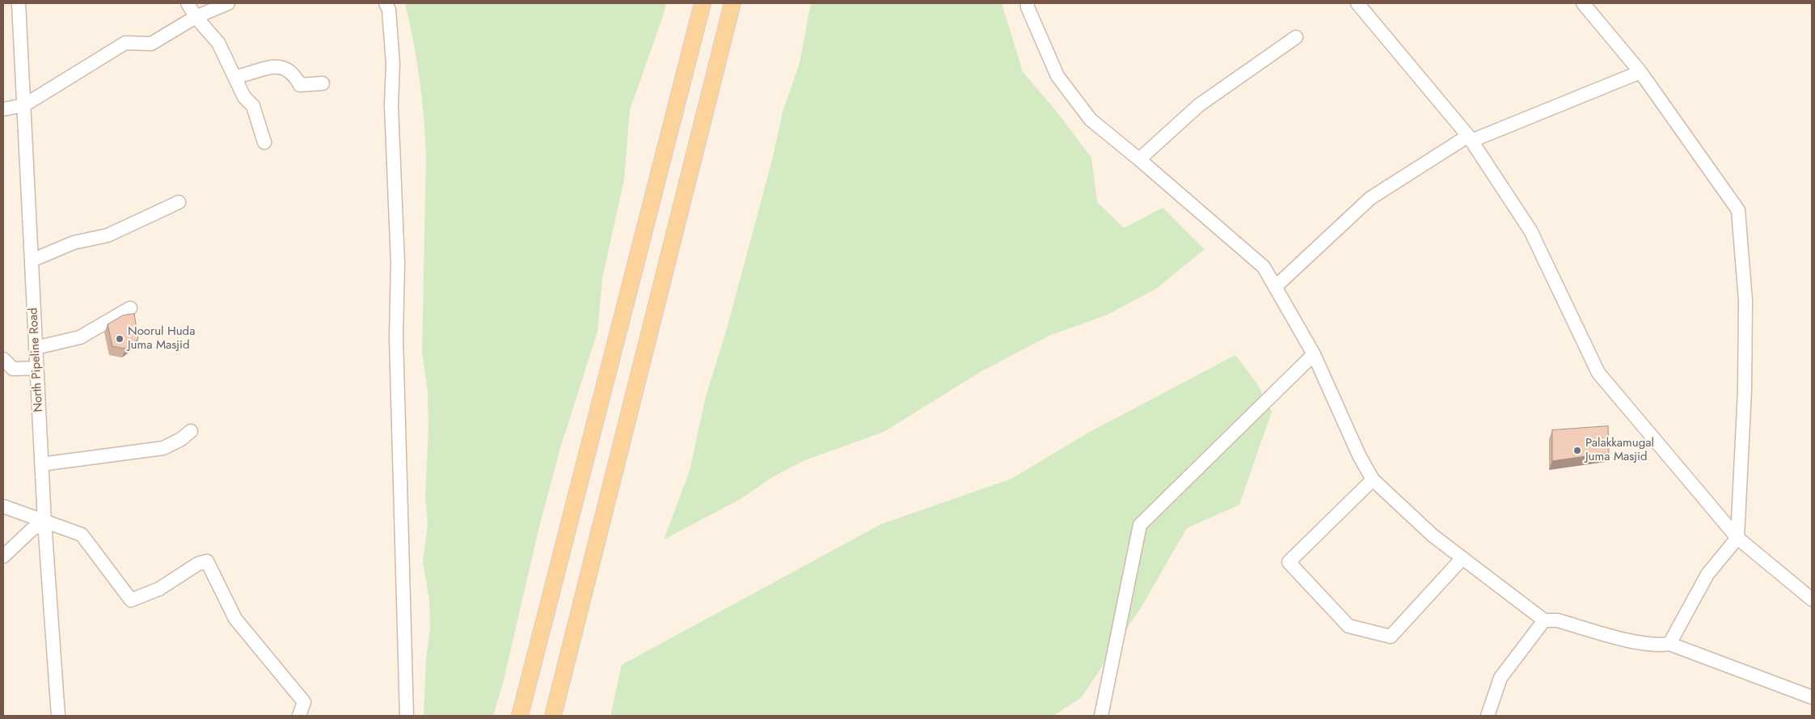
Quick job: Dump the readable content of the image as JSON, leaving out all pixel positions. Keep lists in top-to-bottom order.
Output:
{
  "streets": {
    "street": ["North Pipeline Road"]
  },
  "places": ["Noorul Huda Juma Masjid", "Palakkamugal Juma Masjid"]
}
